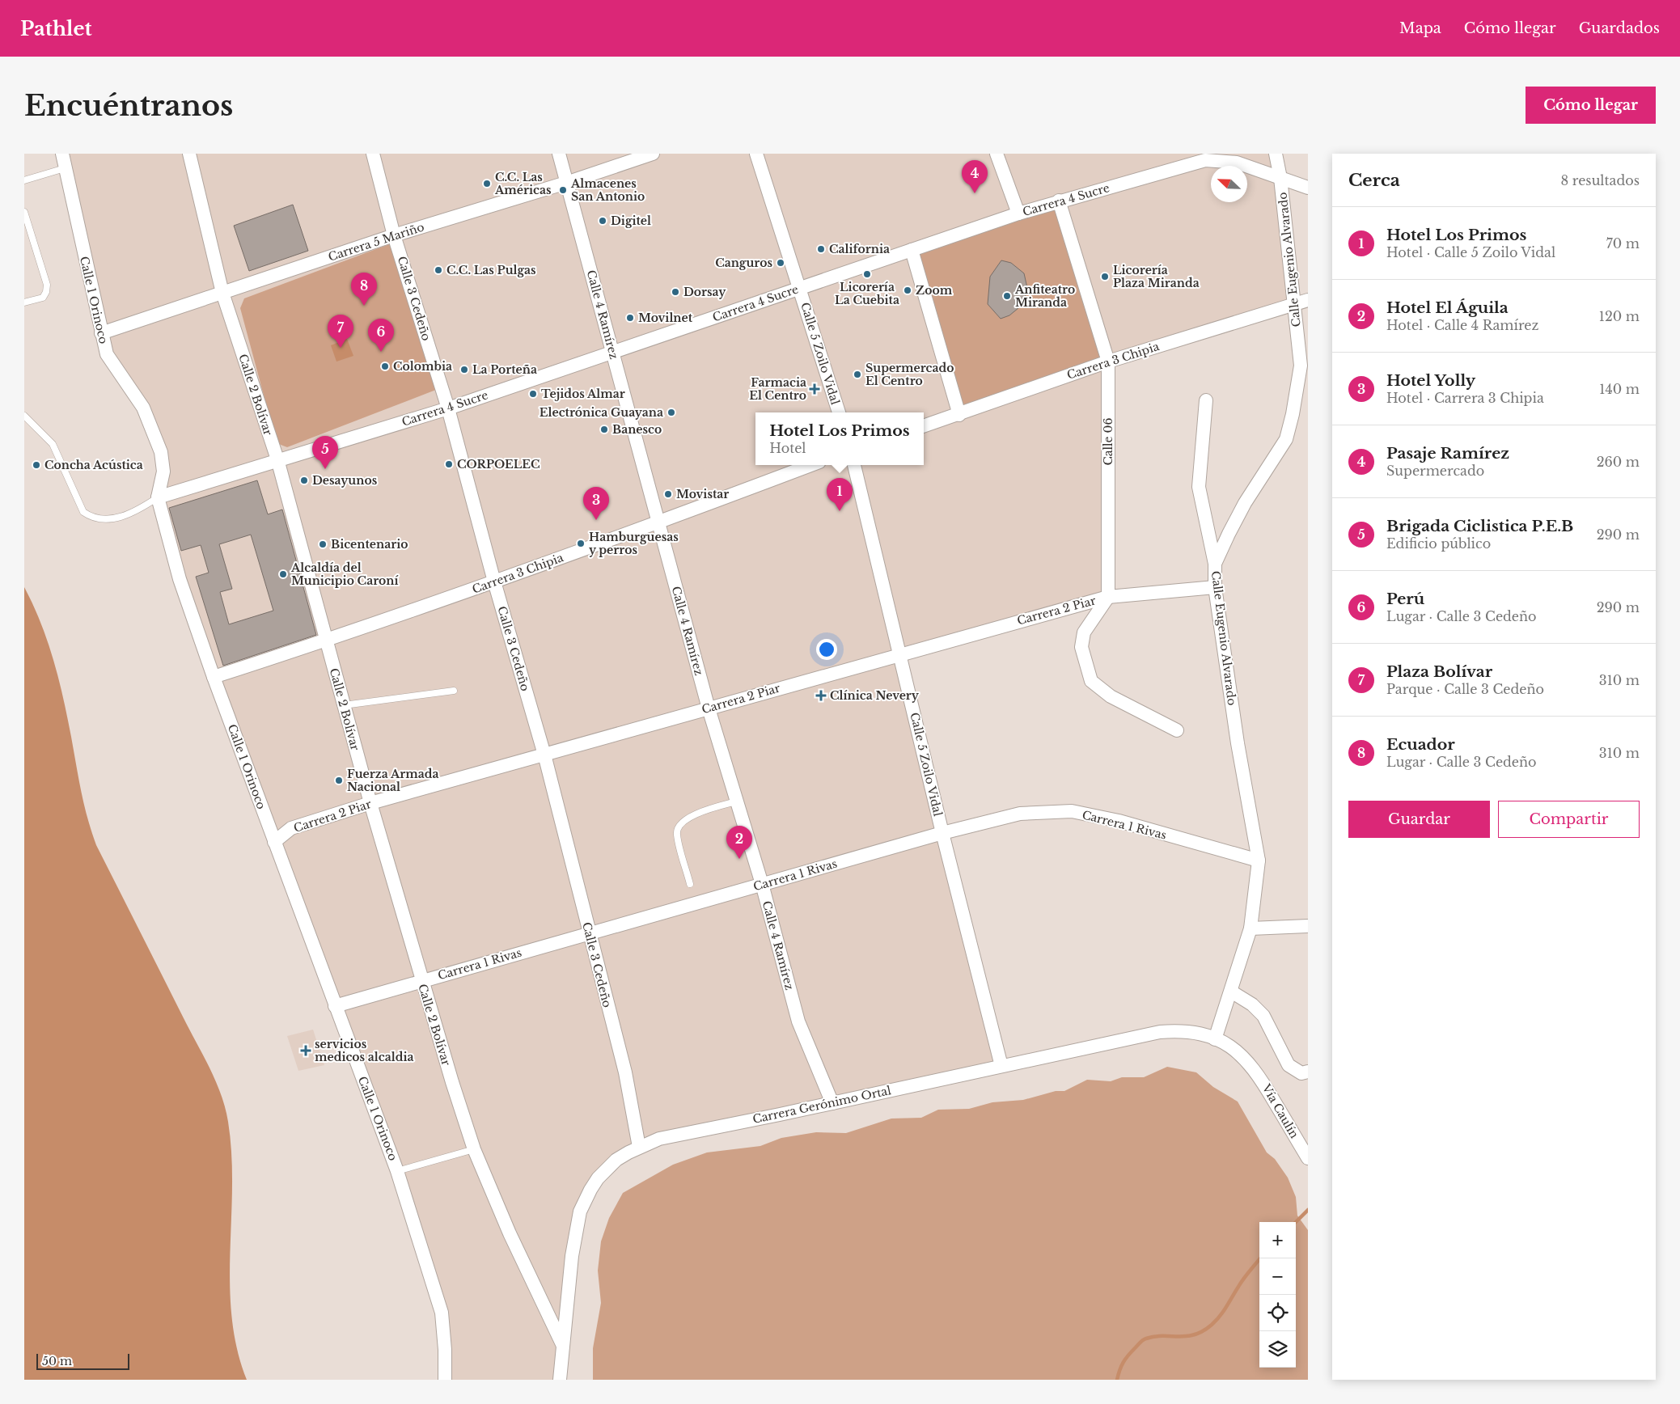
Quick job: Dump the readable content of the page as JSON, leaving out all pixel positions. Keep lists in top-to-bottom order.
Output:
{
  "streets": {
    "street": [
      "Carrera 4 Sucre",
      "Carrera 5 Mariño",
      "Calle Eugenio Alvarado",
      "Calle 3 Cedeño",
      "Calle 1 Orinoco",
      "Calle 4 Ramírez",
      "Calle 5 Zoilo Vidal",
      "Carrera 3 Chipia",
      "Calle 2 Bolívar",
      "Calle 06",
      "Carrera 2 Piar",
      "Carrera 1 Rivas",
      "Carrera Gerónimo Ortal",
      "Vía Caulín"
    ]
  },
  "crossings": [
    ["Carrera 4 Sucre", "Calle Eugenio Alvarado"],
    ["Carrera 4 Sucre", "Calle 3 Cedeño"],
    ["Carrera 4 Sucre", "Calle 1 Orinoco"],
    ["Carrera 4 Sucre", "Calle 4 Ramírez"],
    ["Carrera 4 Sucre", "Calle 5 Zoilo Vidal"],
    ["Carrera 4 Sucre", "Calle 2 Bolívar"],
    ["Carrera 4 Sucre", "Calle 06"],
    ["Carrera 5 Mariño", "Calle 3 Cedeño"],
    ["Carrera 5 Mariño", "Calle 1 Orinoco"],
    ["Carrera 5 Mariño", "Calle 4 Ramírez"],
    ["Carrera 5 Mariño", "Calle 2 Bolívar"],
    ["Calle Eugenio Alvarado", "Carrera 3 Chipia"],
    ["Calle Eugenio Alvarado", "Carrera 2 Piar"],
    ["Calle Eugenio Alvarado", "Carrera 1 Rivas"],
    ["Calle Eugenio Alvarado", "Carrera Gerónimo Ortal"],
    ["Calle 3 Cedeño", "Carrera 3 Chipia"],
    ["Calle 3 Cedeño", "Carrera 2 Piar"],
    ["Calle 3 Cedeño", "Carrera 1 Rivas"],
    ["Calle 3 Cedeño", "Carrera Gerónimo Ortal"],
    ["Calle 1 Orinoco", "Carrera 3 Chipia"],
    ["Calle 1 Orinoco", "Carrera 2 Piar"],
    ["Calle 1 Orinoco", "Carrera 1 Rivas"],
    ["Calle 4 Ramírez", "Carrera 3 Chipia"],
    ["Calle 4 Ramírez", "Carrera 2 Piar"],
    ["Calle 4 Ramírez", "Carrera 1 Rivas"],
    ["Calle 4 Ramírez", "Carrera Gerónimo Ortal"],
    ["Calle 5 Zoilo Vidal", "Carrera 2 Piar"],
    ["Calle 5 Zoilo Vidal", "Carrera 1 Rivas"],
    ["Calle 5 Zoilo Vidal", "Carrera Gerónimo Ortal"],
    ["Carrera 3 Chipia", "Calle 2 Bolívar"],
    ["Carrera 3 Chipia", "Calle 06"],
    ["Calle 2 Bolívar", "Carrera 2 Piar"],
    ["Calle 2 Bolívar", "Carrera 1 Rivas"],
    ["Calle 2 Bolívar", "Carrera Gerónimo Ortal"],
    ["Calle 06", "Carrera 2 Piar"],
    ["Carrera Gerónimo Ortal", "Vía Caulín"]
  ],
  "places": {
    "other": [
      "C.C. Las Américas",
      "Almacenes San Antonio",
      "Digitel",
      "California",
      "Canguros",
      "C.C. Las Pulgas",
      "Licorería La Cuebita",
      "Licorería Plaza Miranda",
      "Zoom",
      "Dorsay",
      "Anfiteatro Miranda",
      "Movilnet",
      "Colombia",
      "La Porteña",
      "Supermercado El Centro",
      "Tejidos Almar",
      "Electrónica Guayana",
      "Banesco",
      "CORPOELEC",
      "Concha Acústica",
      "Desayunos",
      "Movistar",
      "Hamburguesas y perros",
      "Bicentenario",
      "Alcaldía del Municipio Caroní",
      "Fuerza Armada Nacional"
    ],
    "health": ["Farmacia El Centro", "Clínica Nevery", "servicios medicos alcaldia"]
  },
  "scale_bar": "50 m",
  "north": "top left",
  "page": {
    "header": "Pathlet",
    "nav": ["Mapa", "Cómo llegar", "Guardados"],
    "buttons": [
      "Cómo llegar",
      ["Guardar", "Compartir"]
    ],
    "title": "Encuéntranos",
    "heading": ["Cerca", "8 resultados"],
    "pins": [
      "4",
      "8",
      "7",
      "6",
      "5",
      "1",
      "3",
      "2"
    ],
    "list": [
      {
        "mark": "1",
        "name": "Hotel Los Primos",
        "note": "Hotel · Calle 5 Zoilo Vidal",
        "value": "70 m"
      },
      {
        "mark": "2",
        "name": "Hotel El Águila",
        "note": "Hotel · Calle 4 Ramírez",
        "value": "120 m"
      },
      {
        "mark": "3",
        "name": "Hotel Yolly",
        "note": "Hotel · Carrera 3 Chipia",
        "value": "140 m"
      },
      {
        "mark": "4",
        "name": "Pasaje Ramírez",
        "note": "Supermercado",
        "value": "260 m"
      },
      {
        "mark": "5",
        "name": "Brigada Ciclistica P.E.B",
        "note": "Edificio público",
        "value": "290 m"
      },
      {
        "mark": "6",
        "name": "Perú",
        "note": "Lugar · Calle 3 Cedeño",
        "value": "290 m"
      },
      {
        "mark": "7",
        "name": "Plaza Bolívar",
        "note": "Parque · Calle 3 Cedeño",
        "value": "310 m"
      },
      {
        "mark": "8",
        "name": "Ecuador",
        "note": "Lugar · Calle 3 Cedeño",
        "value": "310 m"
      }
    ],
    "popup": ["Hotel Los Primos", "Hotel"],
    "map_buttons": ["+", "−"],
    "scale": "50 m"
  }
}
